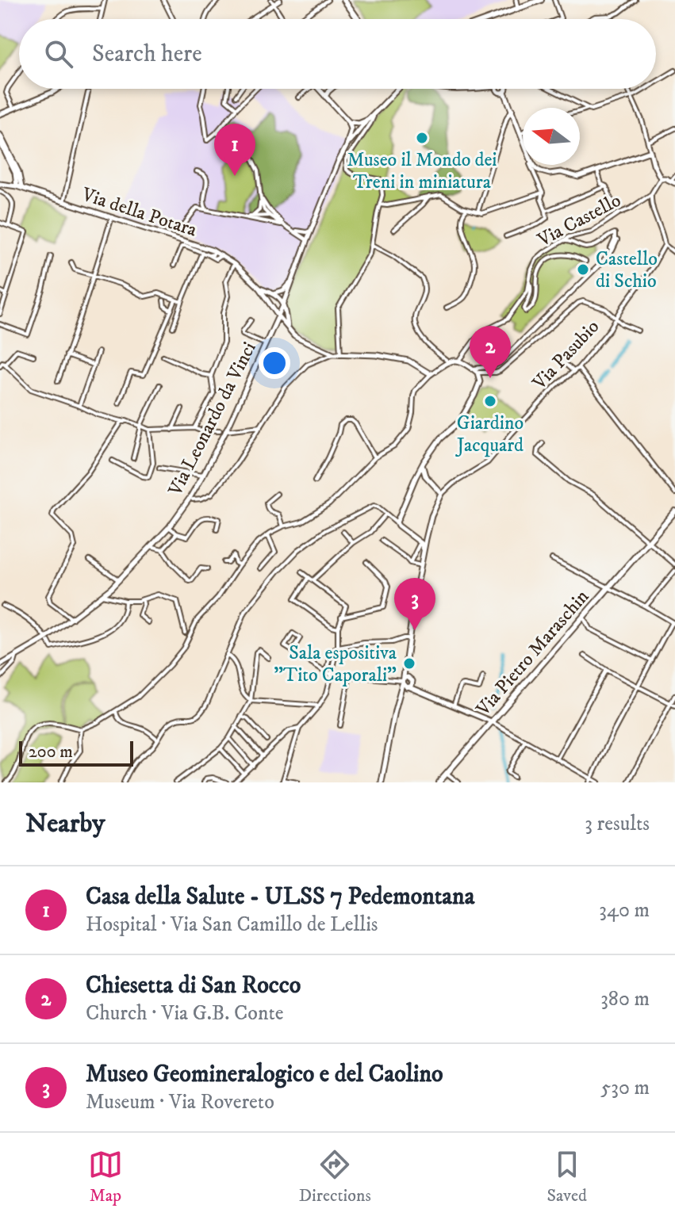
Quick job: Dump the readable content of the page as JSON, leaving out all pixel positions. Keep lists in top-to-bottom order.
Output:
{
  "streets": {
    "main road": ["Via Pietro Maraschin"],
    "street": [
      "Via della Potara",
      "Via Castello",
      "Via Pasubio",
      "Via Leonardo da Vinci"
    ]
  },
  "crossings": [
    ["Via della Potara", "Via Leonardo da Vinci"]
  ],
  "places": [
    "Museo il Mondo dei Treni in miniatura",
    "Castello di Schio",
    "Giardino Jacquard",
    "Sala espositiva \"Tito Caporali\""
  ],
  "scale_bar": "200 m",
  "north": "left",
  "page": {
    "search": "Search here",
    "pins": ["1", "2", "3"],
    "scale": "200 m",
    "heading": ["Nearby", "3 results"],
    "list": [
      {
        "mark": "1",
        "name": "Casa della Salute - ULSS 7 Pedemontana",
        "note": "Hospital · Via San Camillo de Lellis",
        "value": "340 m"
      },
      {
        "mark": "2",
        "name": "Chiesetta di San Rocco",
        "note": "Church · Via G.B. Conte",
        "value": "380 m"
      },
      {
        "mark": "3",
        "name": "Museo Geomineralogico e del Caolino",
        "note": "Museum · Via Rovereto",
        "value": "530 m"
      }
    ],
    "nav": ["Map", "Directions", "Saved"]
  }
}
